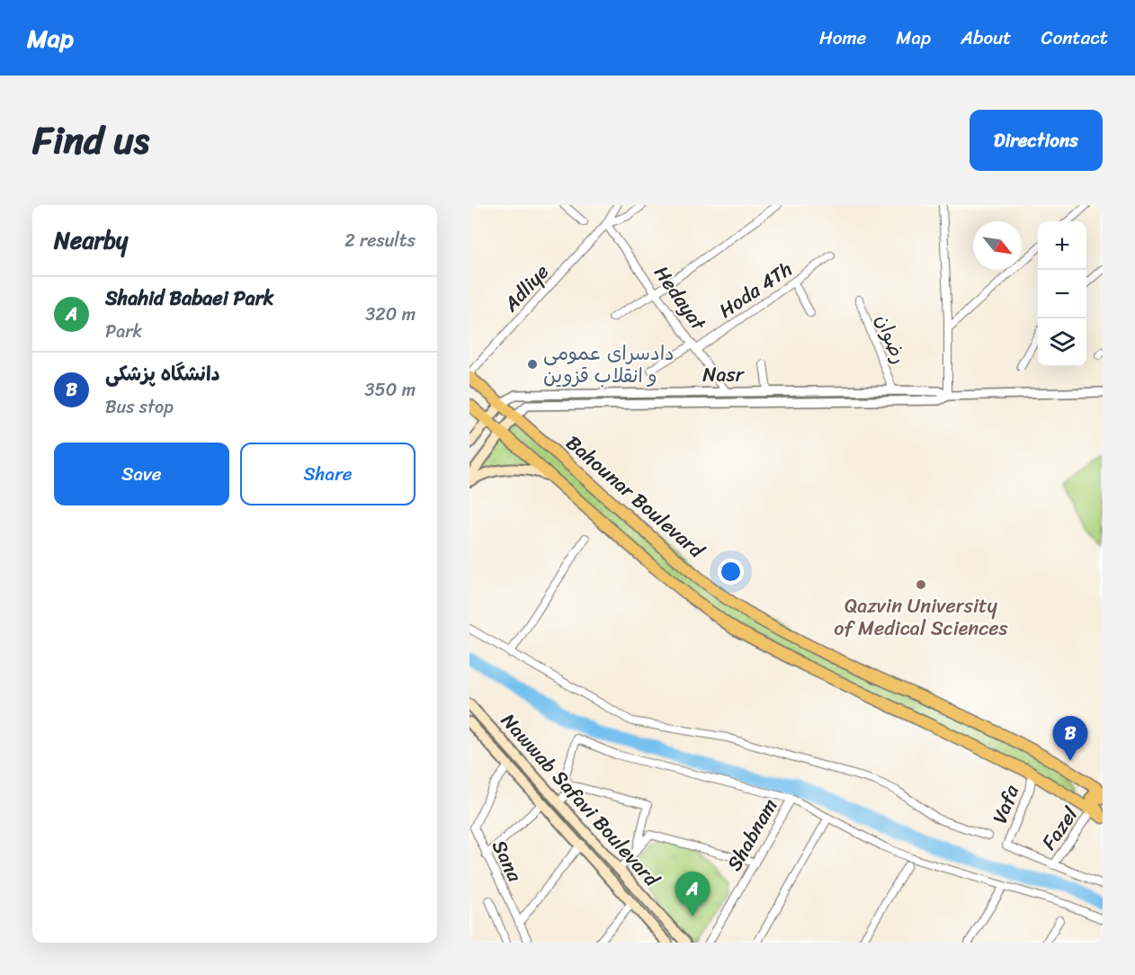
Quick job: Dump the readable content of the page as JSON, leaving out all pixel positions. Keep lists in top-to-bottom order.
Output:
{
  "streets": {
    "main road": ["Bahounar Boulevard", "Nawwab Safavi Boulevard"],
    "street": [
      "Adliye",
      "Hoda 4Th",
      "Hedayat",
      "رضوان",
      "Nasr",
      "Vafa",
      "Fazel",
      "Shabnam",
      "Sana"
    ]
  },
  "crossings": [
    ["Adliye", "Hedayat"],
    ["Adliye", "Bahounar Boulevard"],
    ["Hoda 4Th", "Hedayat"],
    ["Hedayat", "Nasr"],
    ["رضوان", "Nasr"],
    ["Nasr", "Bahounar Boulevard"],
    ["Bahounar Boulevard", "Vafa"],
    ["Bahounar Boulevard", "Fazel"],
    ["Nawwab Safavi Boulevard", "Sana"],
    ["Vafa", "Fazel"]
  ],
  "places": ["دادسرای عمومی و انقلاب قزوین", "Qazvin University of Medical Sciences"],
  "north": "bottom right",
  "page": {
    "header": "Map",
    "nav": [
      "Home",
      "Map",
      "About",
      "Contact"
    ],
    "title": "Find us",
    "buttons": [
      "Directions",
      ["Save", "Share"]
    ],
    "heading": ["Nearby", "2 results"],
    "map_buttons": ["+", "−"],
    "list": [
      {
        "mark": "A",
        "name": "Shahid Babaei Park",
        "note": "Park",
        "value": "320 m"
      },
      {
        "mark": "B",
        "name": "دانشگاه پزشکی",
        "note": "Bus stop",
        "value": "350 m"
      }
    ],
    "pins": ["B", "A"]
  }
}
